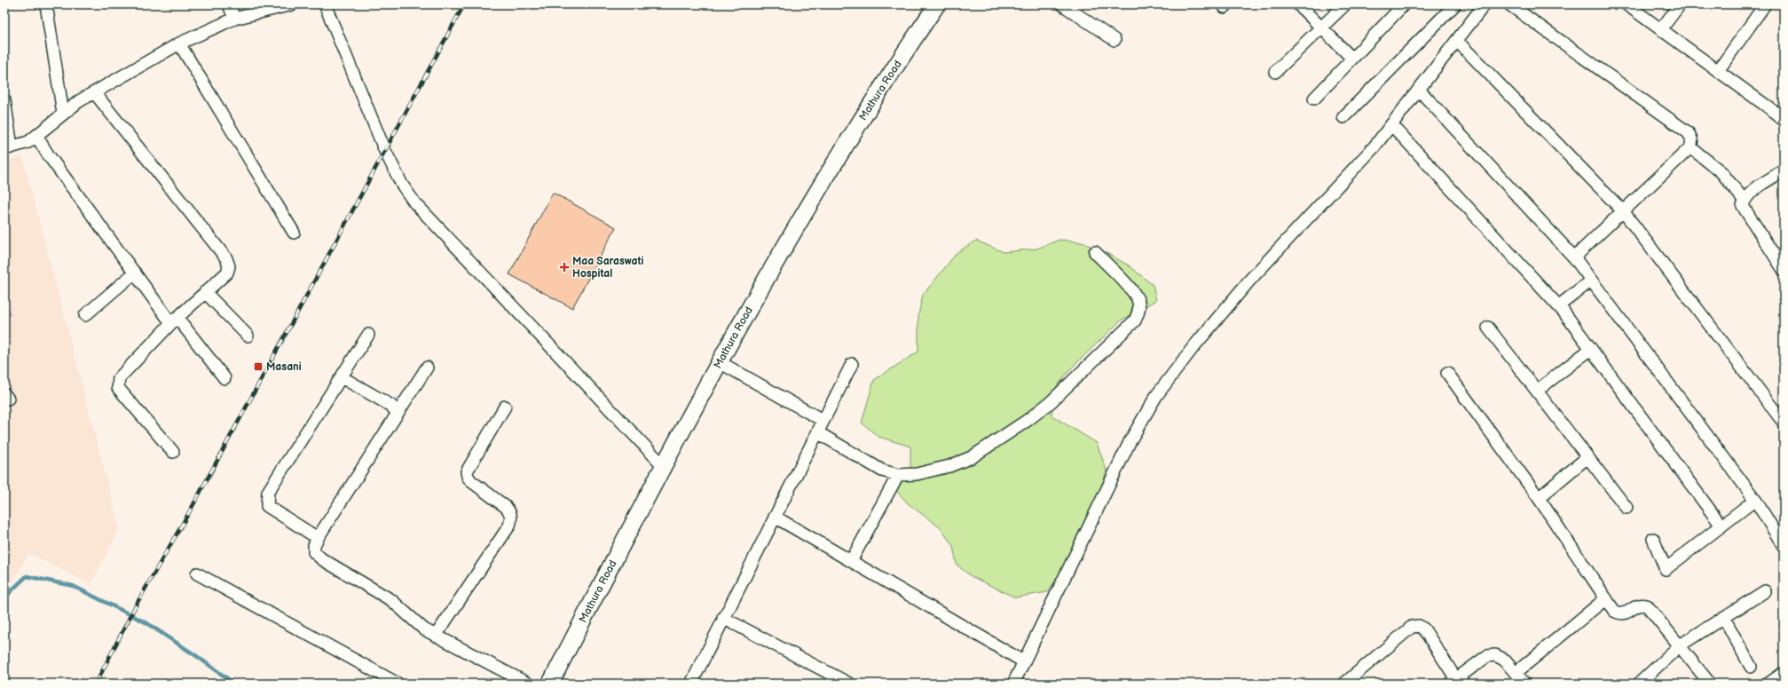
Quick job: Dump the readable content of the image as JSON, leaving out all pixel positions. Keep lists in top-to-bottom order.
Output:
{
  "streets": {
    "main road": ["Mathura Road"]
  },
  "places": {
    "health": ["Maa Saraswati Hospital"],
    "transit": ["Masani"]
  }
}
